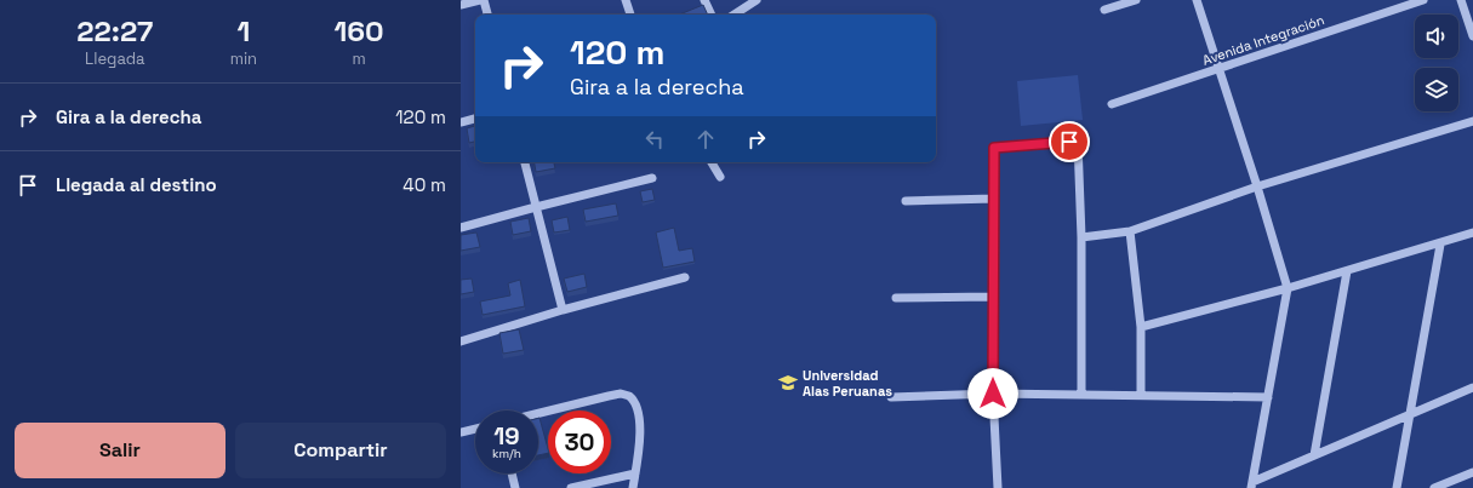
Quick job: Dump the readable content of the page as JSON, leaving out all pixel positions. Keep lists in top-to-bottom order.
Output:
{
  "streets": {
    "street": ["Avenida Integración"]
  },
  "places": {
    "school or university": ["Universidad Alas Peruanas"]
  },
  "page": {
    "eta": [
      "22:27",
      "Llegada",
      "1",
      "min",
      "160",
      "m"
    ],
    "turn": ["120 m", "Gira a la derecha"],
    "list": [
      {
        "name": "Gira a la derecha",
        "value": "120 m"
      },
      {
        "name": "Llegada al destino",
        "value": "40 m"
      }
    ],
    "speed": "19 km/h",
    "limit": "30",
    "buttons": ["Salir", "Compartir"]
  }
}
